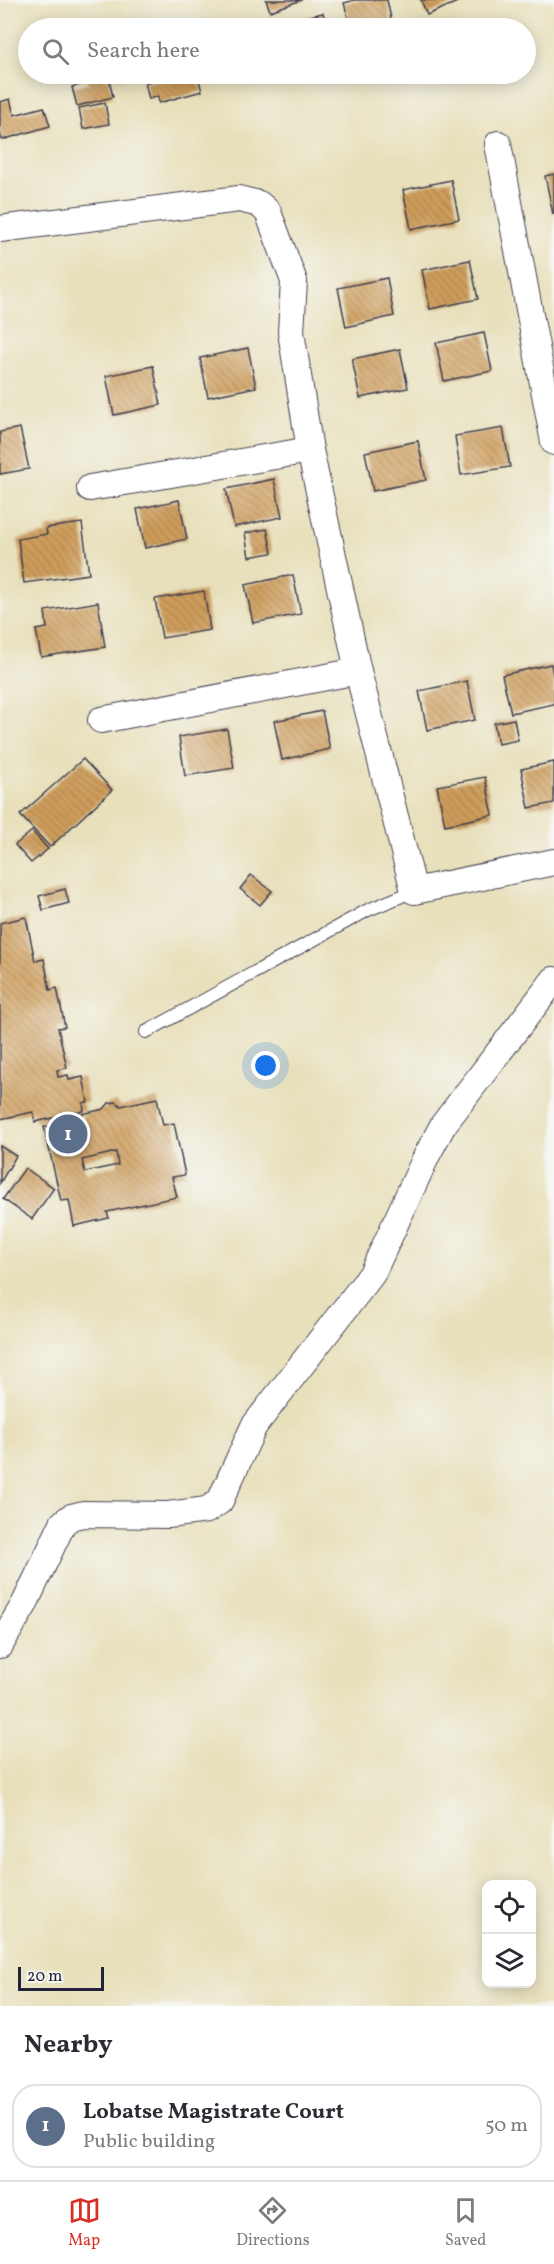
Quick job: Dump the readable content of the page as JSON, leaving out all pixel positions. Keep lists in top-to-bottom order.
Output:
{
  "scale_bar": "20 m",
  "page": {
    "search": "Search here",
    "pins": "1",
    "scale": "20 m",
    "heading": "Nearby",
    "list": [
      {
        "mark": "1",
        "name": "Lobatse Magistrate Court",
        "note": "Public building",
        "value": "50 m"
      }
    ],
    "nav": ["Map", "Directions", "Saved"]
  }
}
